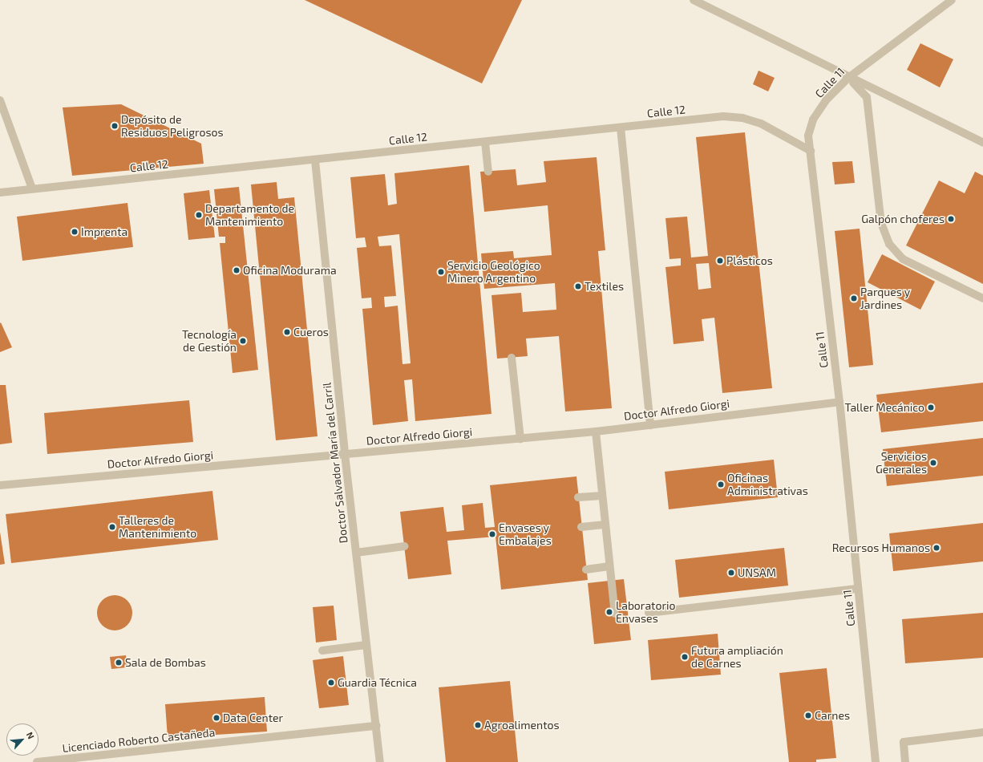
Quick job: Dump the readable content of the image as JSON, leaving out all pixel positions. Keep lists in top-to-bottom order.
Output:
{
  "streets": {
    "lane": [
      "Calle 11",
      "Calle 12",
      "Doctor Alfredo Giorgi",
      "Doctor Salvador María del Carril",
      "Licenciado Roberto Castañeda"
    ]
  },
  "crossings": [
    ["Calle 11", "Calle 12"],
    ["Calle 11", "Doctor Alfredo Giorgi"],
    ["Calle 12", "Doctor Salvador María del Carril"],
    ["Doctor Alfredo Giorgi", "Doctor Salvador María del Carril"],
    ["Doctor Salvador María del Carril", "Licenciado Roberto Castañeda"]
  ],
  "places": [
    "Depósito de Residuos Peligrosos",
    "Departamento de Mantenimiento",
    "Galpón choferes",
    "Imprenta",
    "Plásticos",
    "Oficina Modurama",
    "Servicio Geológico Minero Argentino",
    "Textiles",
    "Parques y Jardines",
    "Cueros",
    "Tecnología de Gestión",
    "Taller Mecánico",
    "Servicios Generales",
    "Oficinas Administrativas",
    "Talleres de Mantenimiento",
    "Envases y Embalajes",
    "Recursos Humanos",
    "UNSAM",
    "Laboratorio Envases",
    "Futura ampliación de Carnes",
    "Sala de Bombas",
    "Guardia Técnica",
    "Carnes",
    "Data Center",
    "Agroalimentos"
  ],
  "north": "top right"
}
